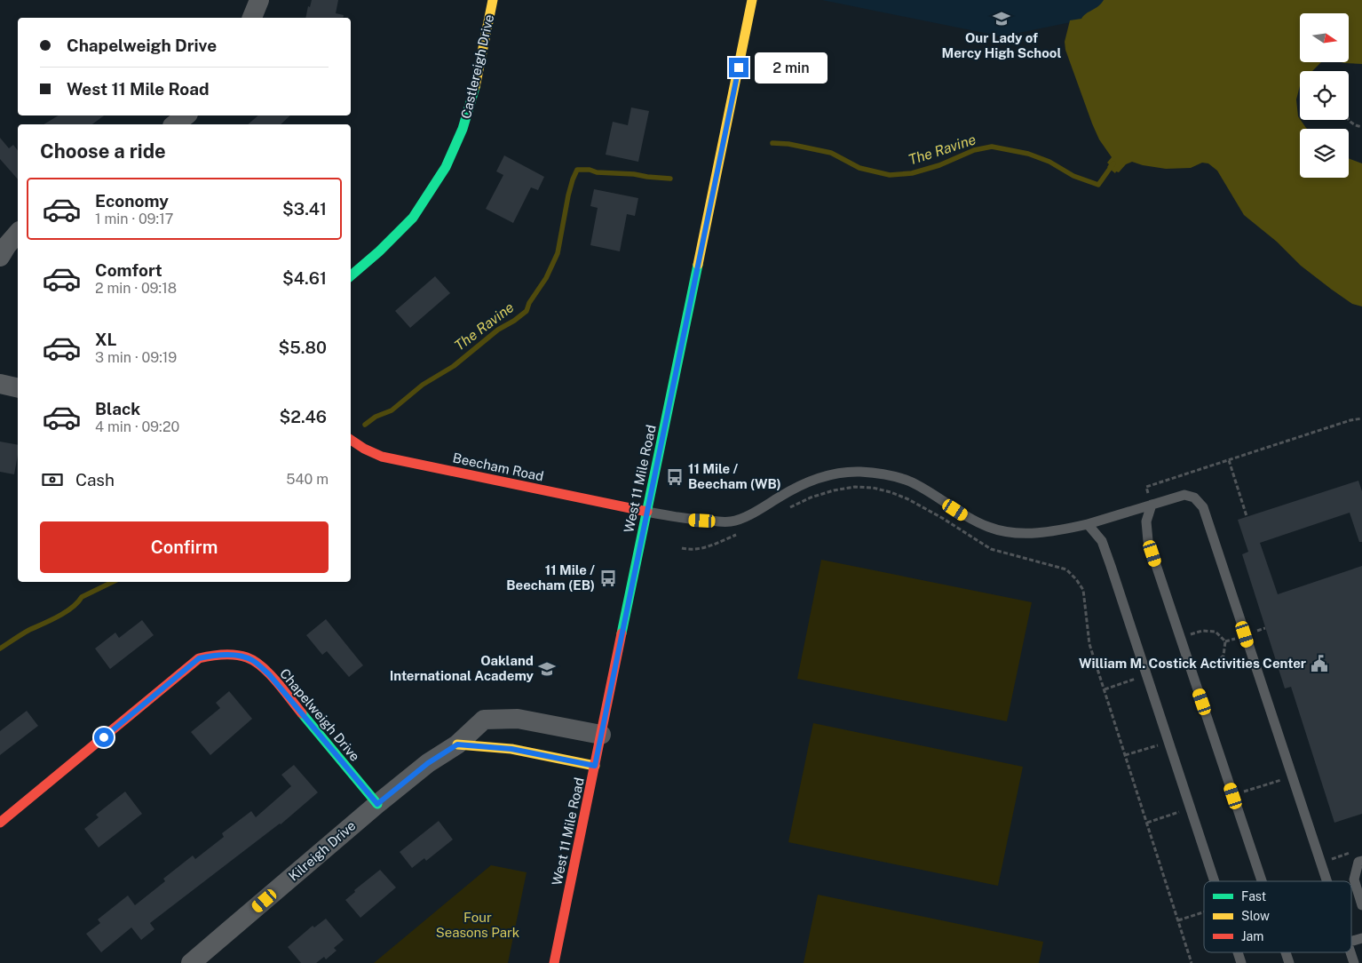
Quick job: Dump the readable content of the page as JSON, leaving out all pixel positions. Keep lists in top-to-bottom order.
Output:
{
  "streets": {
    "street": [
      "Castlereigh Drive",
      "Beecham Road",
      "West 11 Mile Road",
      "Chapelweigh Drive",
      "Kilreigh Drive"
    ]
  },
  "crossings": [
    ["Beecham Road", "West 11 Mile Road"],
    ["West 11 Mile Road", "Kilreigh Drive"],
    ["Chapelweigh Drive", "Kilreigh Drive"]
  ],
  "water": ["The Ravine"],
  "parks": ["Four Seasons Park"],
  "places": {
    "school or university": ["Our Lady of Mercy High School", "Oakland International Academy"],
    "bus stop": ["11 Mile / Beecham (WB)", "11 Mile / Beecham (EB)"],
    "public building": ["William M. Costick Activities Center"]
  },
  "legend": ["Fast", "Slow", "Jam"],
  "north": "right",
  "page": {
    "banner": ["Chapelweigh Drive", "West 11 Mile Road"],
    "bubble": "2 min",
    "heading": "Choose a ride",
    "list": [
      {
        "name": "Economy",
        "note": "1 min · 09:17",
        "value": "$3.41"
      },
      {
        "name": "Comfort",
        "note": "2 min · 09:18",
        "value": "$4.61"
      },
      {
        "name": "XL",
        "note": "3 min · 09:19",
        "value": "$5.80"
      },
      {
        "name": "Black",
        "note": "4 min · 09:20",
        "value": "$2.46"
      }
    ],
    "pay": ["Cash", "540 m"],
    "buttons": "Confirm"
  }
}
